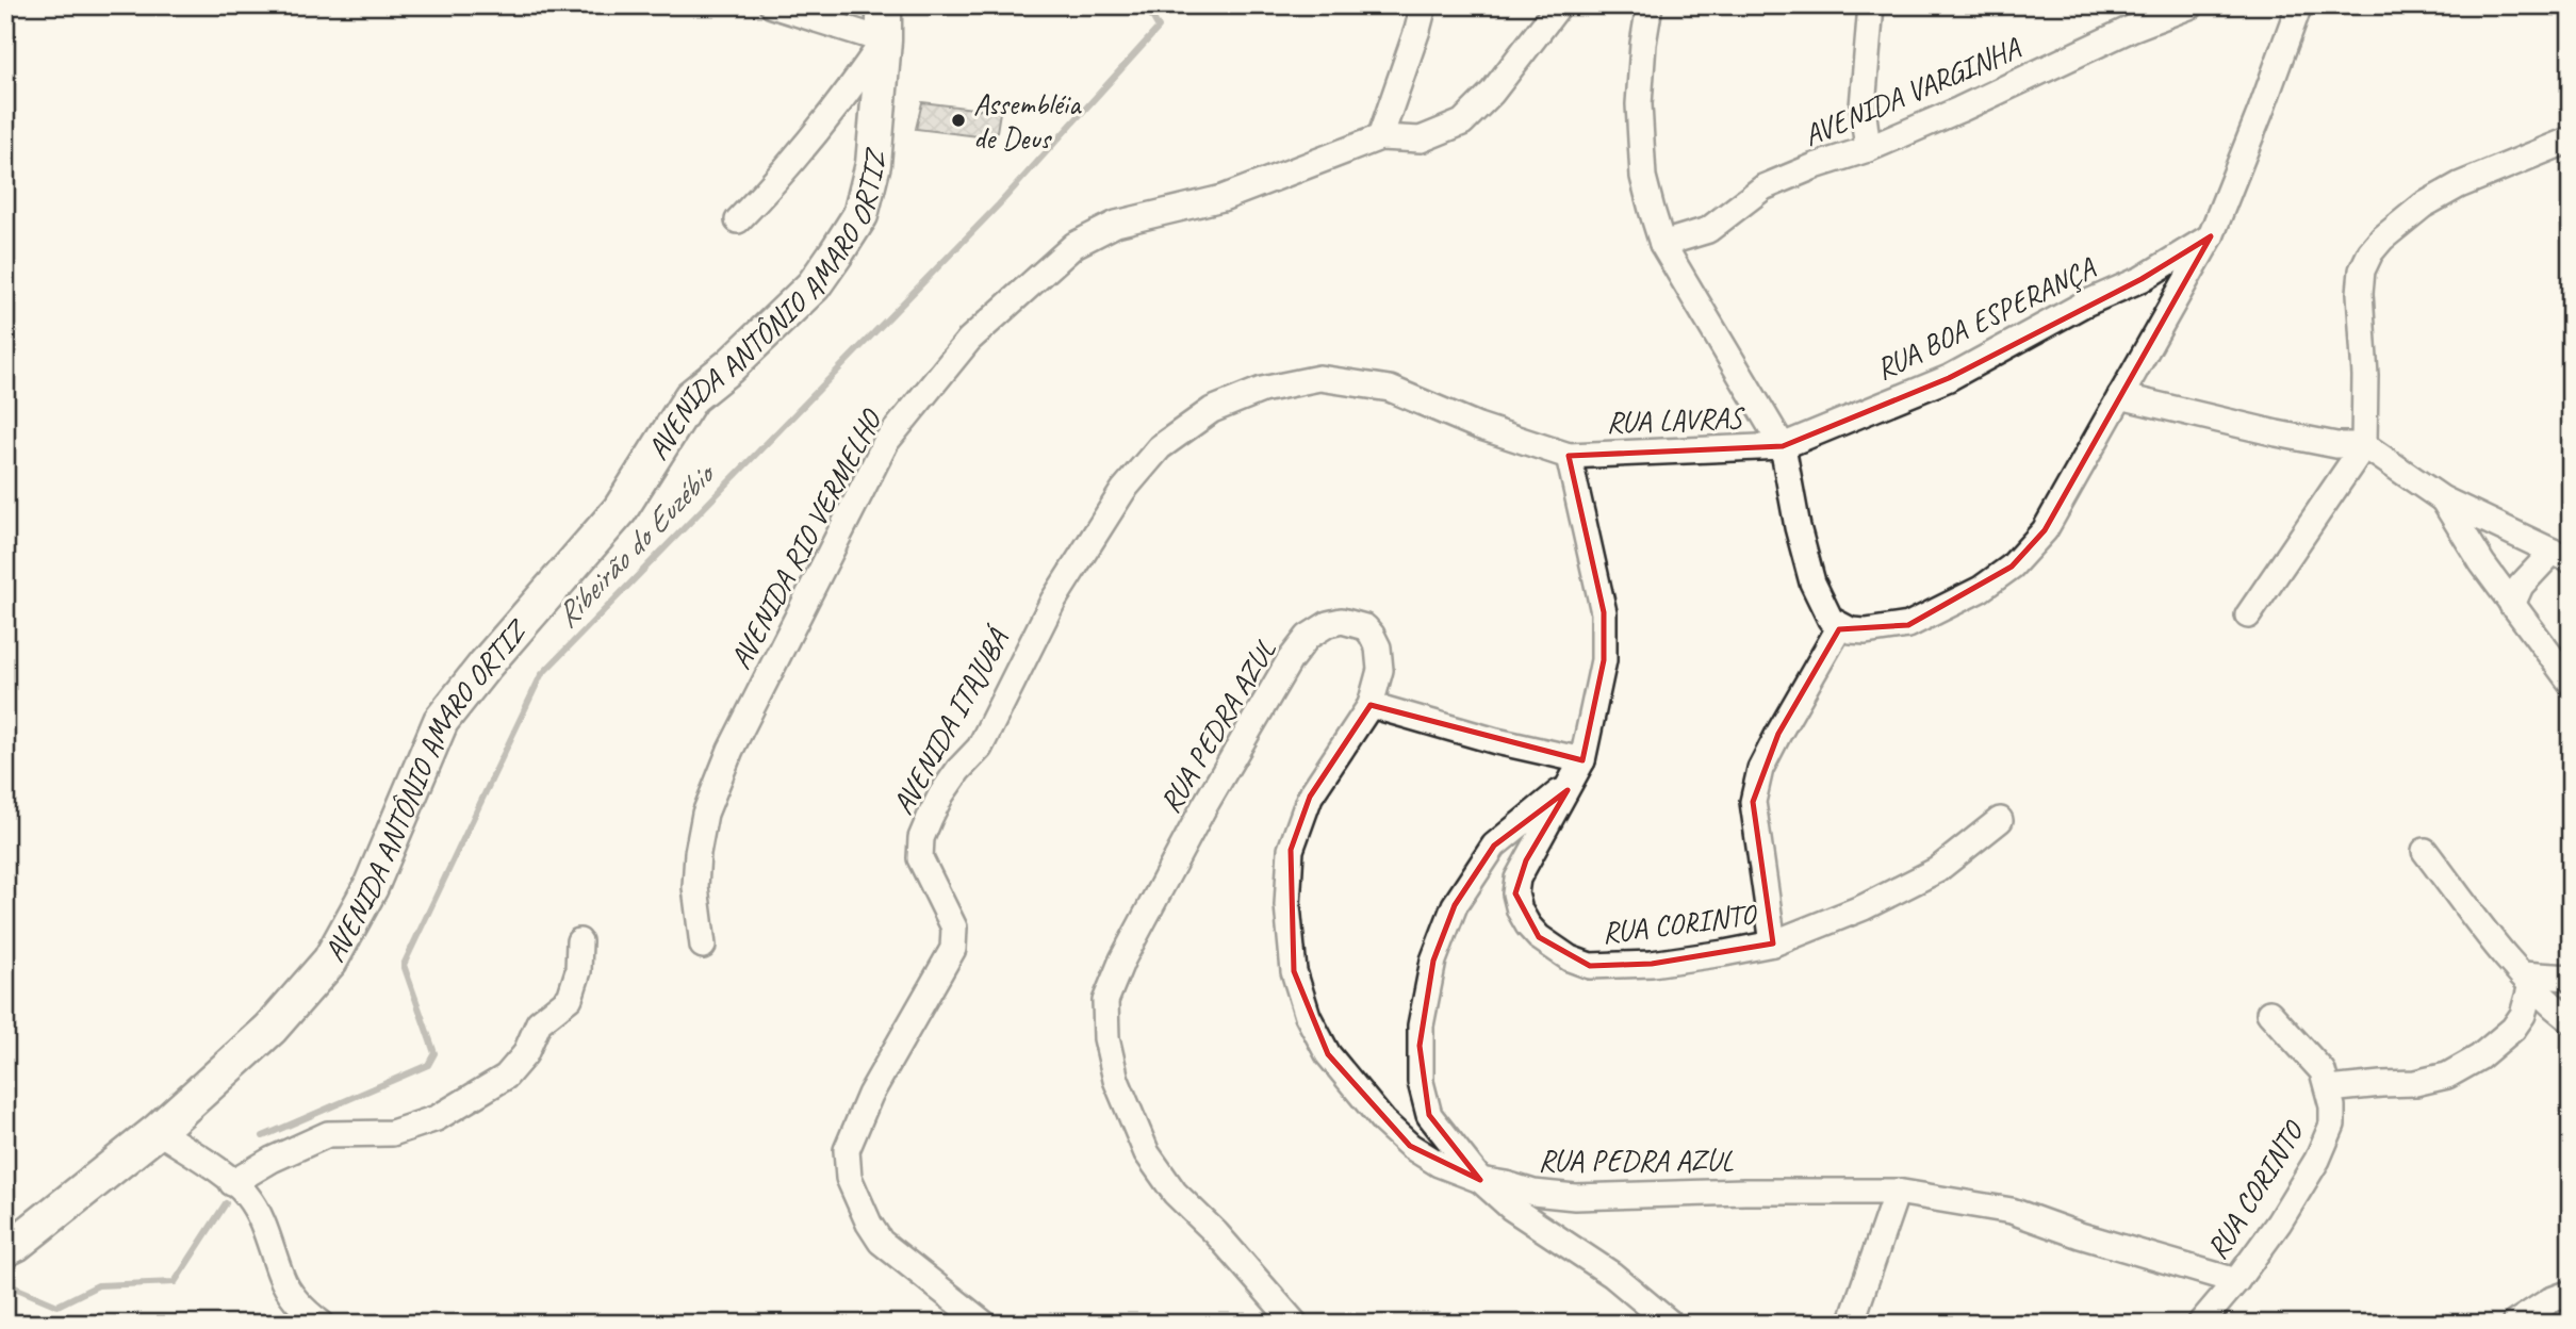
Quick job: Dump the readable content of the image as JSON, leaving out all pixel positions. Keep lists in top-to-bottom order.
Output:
{
  "streets": {
    "street": [
      "AVENIDA VARGINHA",
      "AVENIDA ANTÔNIO AMARO ORTIZ",
      "RUA BOA ESPERANÇA",
      "RUA LAVRAS",
      "AVENIDA RIO VERMELHO",
      "AVENIDA ITAJUBÁ",
      "RUA PEDRA AZUL",
      "RUA CORINTO"
    ]
  },
  "crossings": [
    ["RUA BOA ESPERANÇA", "RUA LAVRAS"],
    ["RUA LAVRAS", "AVENIDA ITAJUBÁ"],
    ["RUA LAVRAS", "RUA CORINTO"],
    ["AVENIDA ITAJUBÁ", "RUA CORINTO"],
    ["RUA PEDRA AZUL", "RUA CORINTO"]
  ],
  "water": ["Ribeirão do Euzébio"],
  "places": ["Assembléia de Deus"]
}
